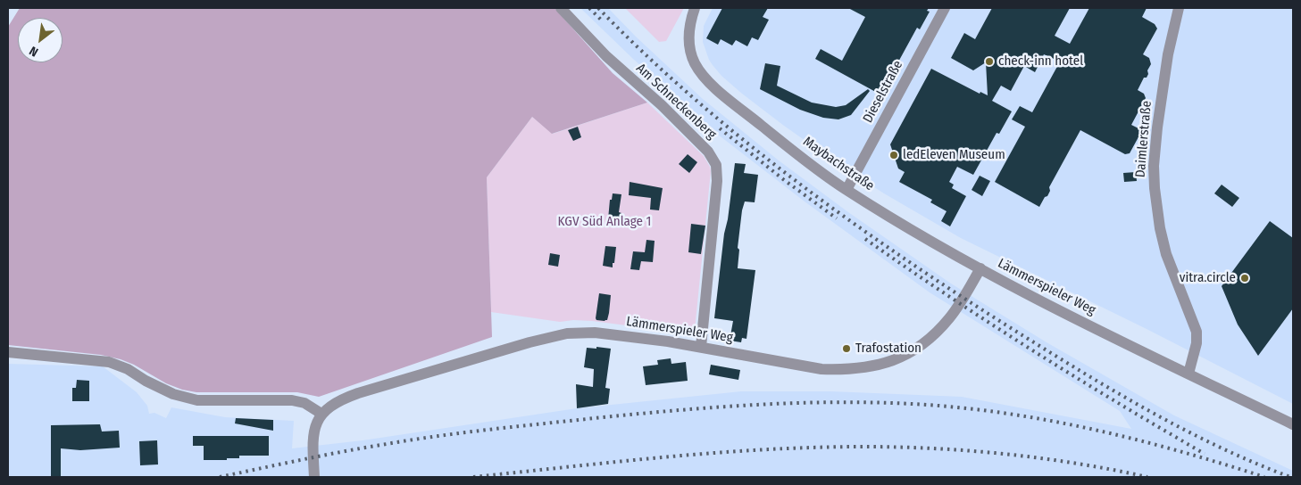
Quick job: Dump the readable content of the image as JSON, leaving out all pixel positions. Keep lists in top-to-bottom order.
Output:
{
  "streets": {
    "street": [
      "Dieselstraße",
      "Am Schneckenberg",
      "Daimlerstraße",
      "Maybachstraße",
      "Lämmerspieler Weg"
    ]
  },
  "crossings": [
    ["Dieselstraße", "Maybachstraße"],
    ["Am Schneckenberg", "Lämmerspieler Weg"],
    ["Daimlerstraße", "Lämmerspieler Weg"],
    ["Maybachstraße", "Lämmerspieler Weg"]
  ],
  "parks": ["KGV Süd Anlage 1"],
  "places": [
    "check-inn hotel",
    "ledEleven Museum",
    "vitra.circle",
    "Trafostation"
  ],
  "north": "bottom left"
}
